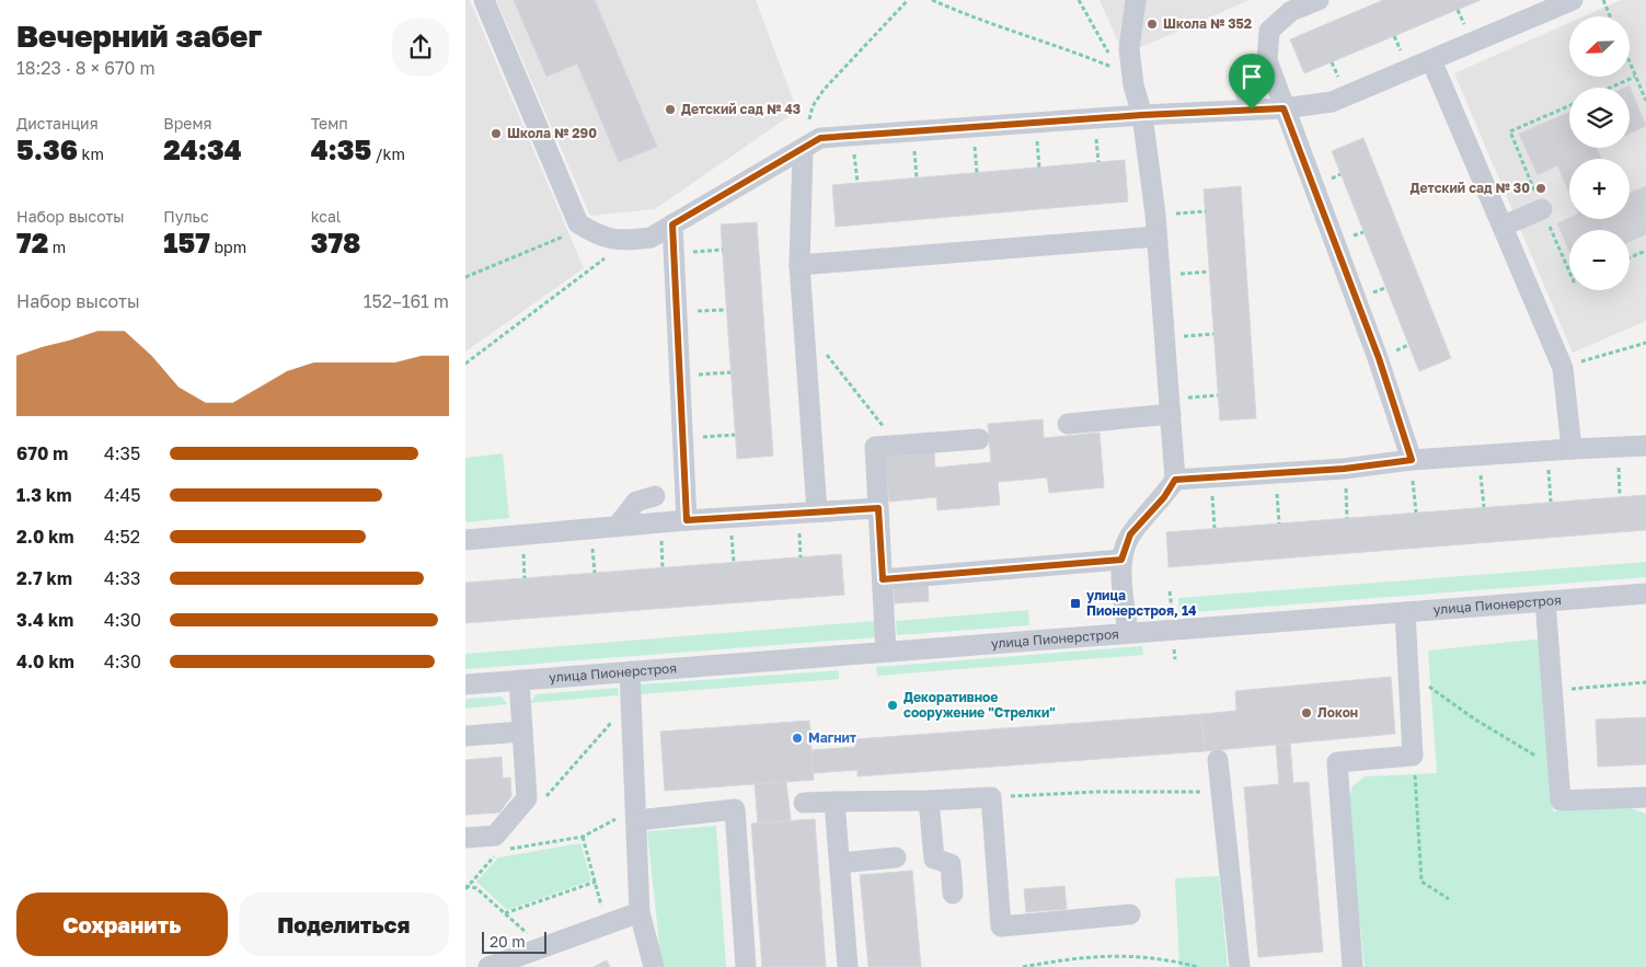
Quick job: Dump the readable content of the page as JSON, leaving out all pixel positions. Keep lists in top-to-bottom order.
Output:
{
  "streets": {
    "street": ["улица Пионерстроя"]
  },
  "places": {
    "other": [
      "Школа № 352",
      "Детский сад № 43",
      "Школа № 290",
      "Детский сад № 30",
      "Декоративное сооружение \"Стрелки\"",
      "Локон",
      "Магнит"
    ],
    "transit": ["улица Пионерстроя, 14"]
  },
  "scale_bar": "20 m",
  "north": "bottom left",
  "page": {
    "heading": ["Вечерний забег", "18:23 · 8 × 670 m"],
    "map_buttons": ["+", "−"],
    "stats": [
      ["Дистанция", "5.36 km"],
      ["Время", "24:34"],
      ["Темп", "4:35 /km"],
      ["Набор высоты", "72 m"],
      ["Пульс", "157 bpm"],
      ["kcal", "378"]
    ],
    "chart": ["Набор высоты", "152–161 m"],
    "list": [
      {
        "name": "670 m",
        "note": "4:35"
      },
      {
        "name": "1.3 km",
        "note": "4:45"
      },
      {
        "name": "2.0 km",
        "note": "4:52"
      },
      {
        "name": "2.7 km",
        "note": "4:33"
      },
      {
        "name": "3.4 km",
        "note": "4:30"
      },
      {
        "name": "4.0 km",
        "note": "4:30"
      }
    ],
    "buttons": ["Сохранить", "Поделиться"],
    "scale": "20 m"
  }
}
